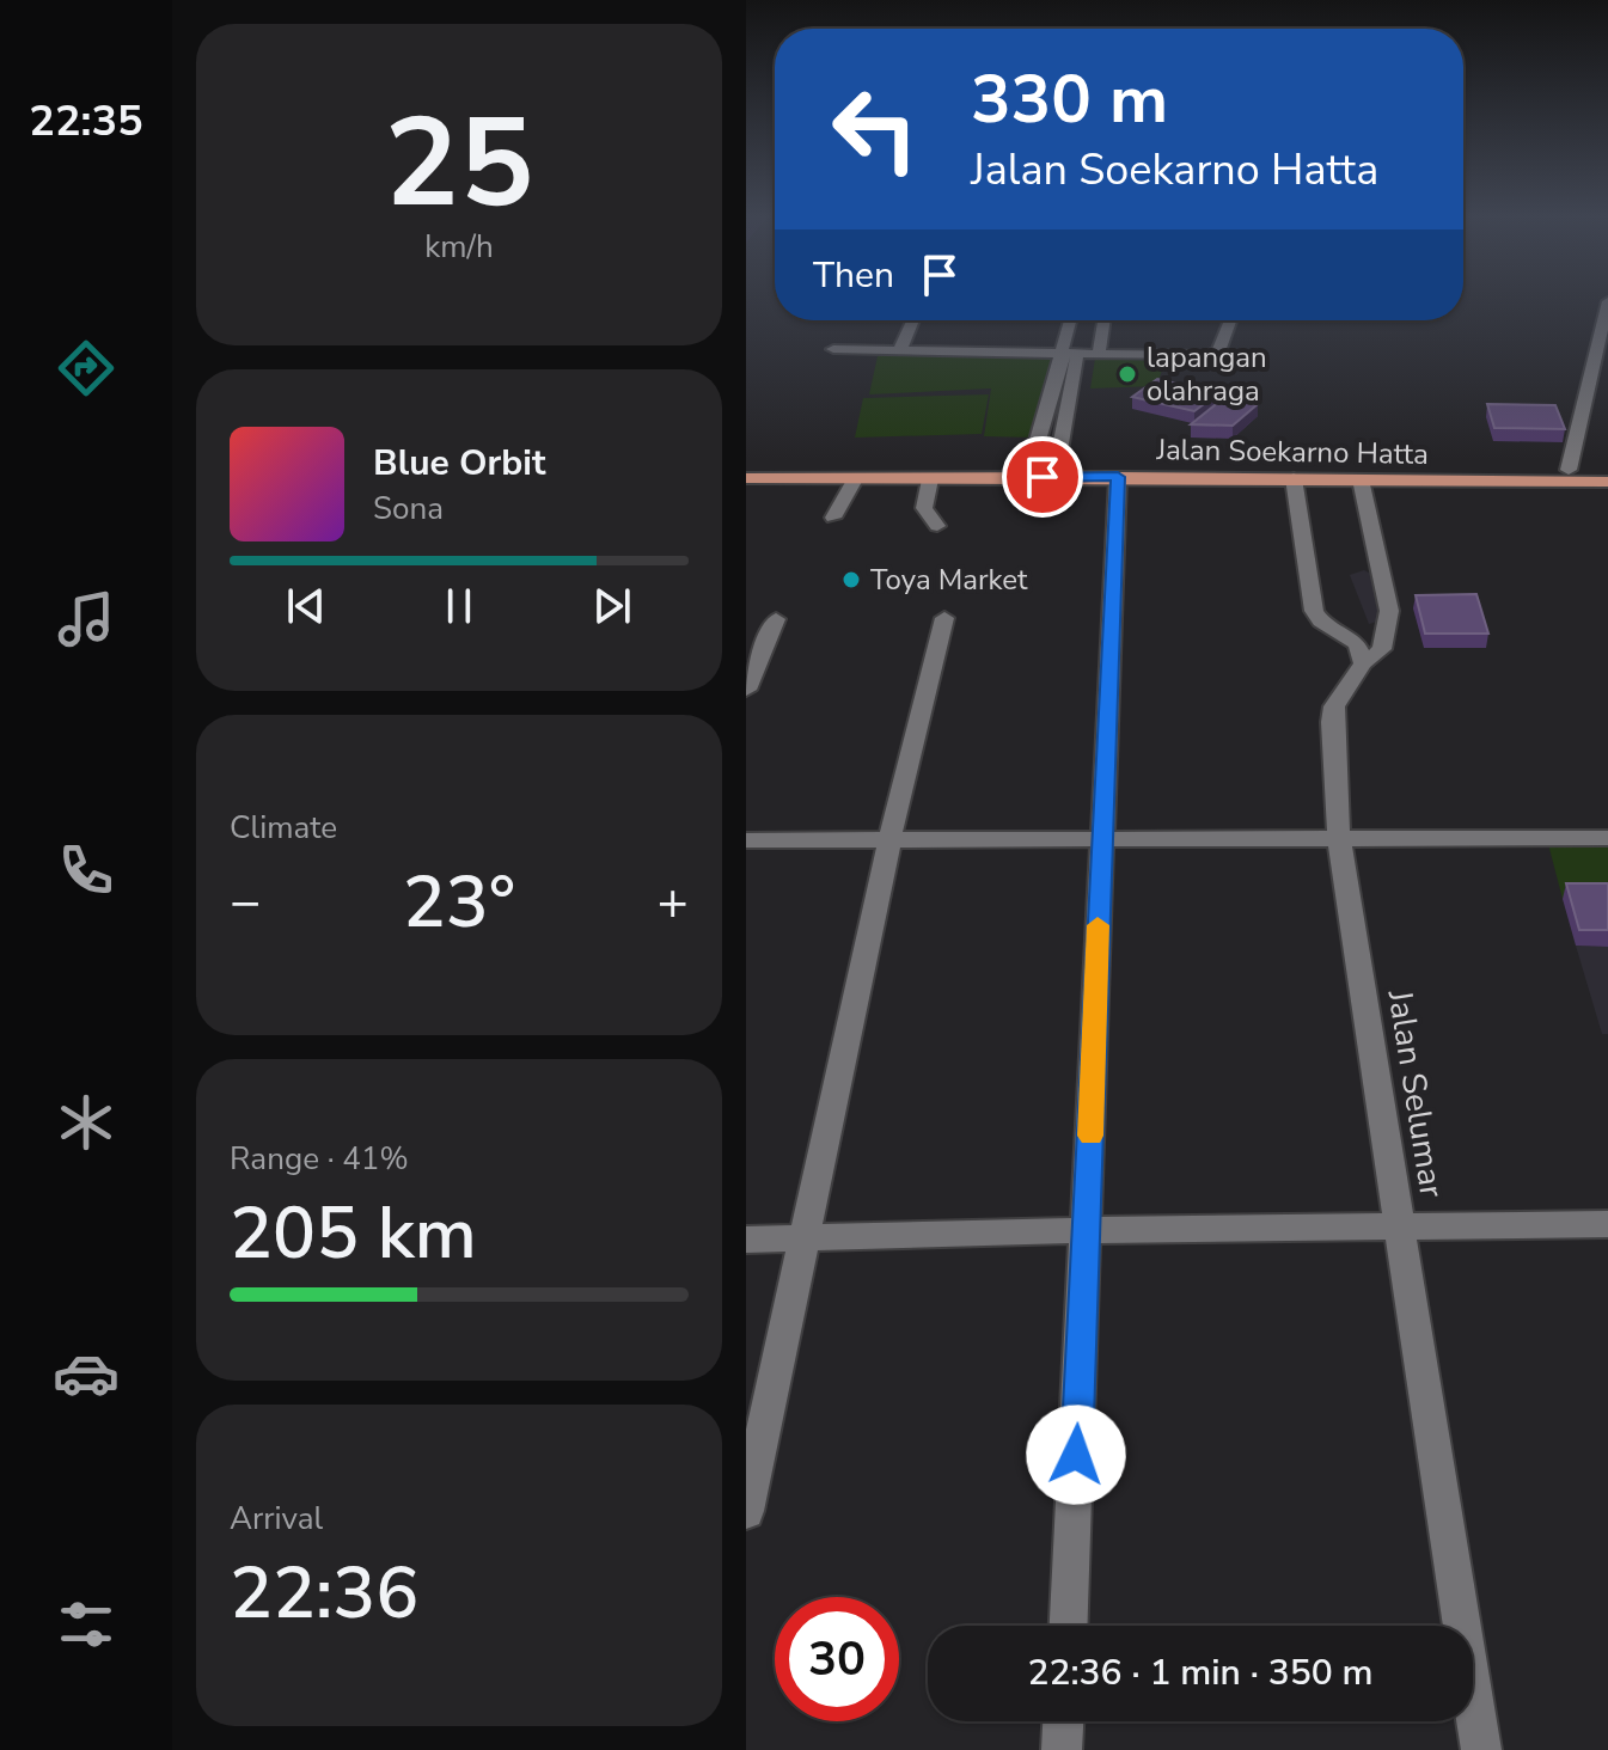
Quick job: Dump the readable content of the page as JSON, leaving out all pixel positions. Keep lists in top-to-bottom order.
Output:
{
  "streets": {
    "main road": ["Jalan Soekarno Hatta"],
    "street": ["Jalan Selumar"]
  },
  "crossings": [
    ["Jalan Soekarno Hatta", "Jalan Selumar"]
  ],
  "places": ["lapangan olahraga", "Toya Market"],
  "page": {
    "tabs": "22:35",
    "tile": [
      ["25", "km/h"],
      "Climate",
      ["Range · 41%", "205 km"],
      ["Arrival", "22:36"]
    ],
    "turn": ["330 m", "Jalan Soekarno Hatta"],
    "then": "Then",
    "song": ["Blue Orbit", "Sona"],
    "heat": ["−", "23°", "+"],
    "limit": "30",
    "trip": "22:36 · 1 min · 350 m"
  }
}
